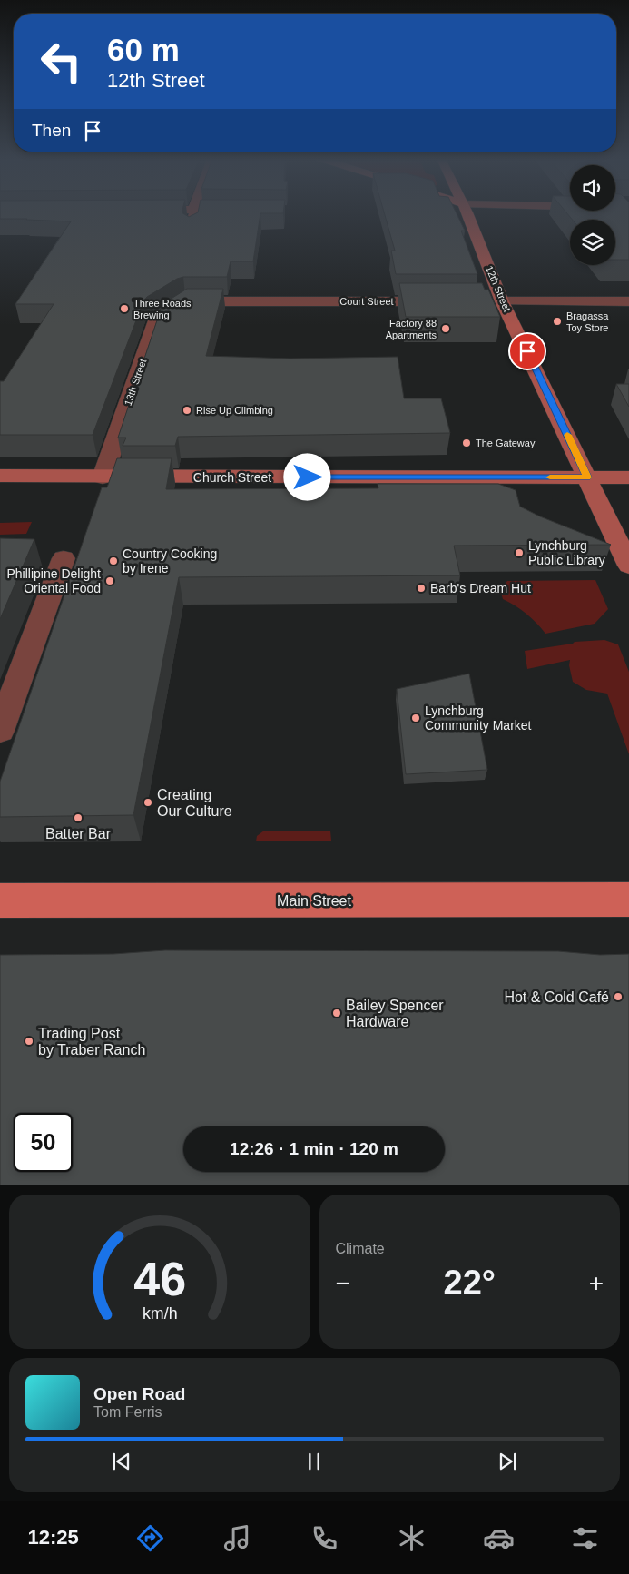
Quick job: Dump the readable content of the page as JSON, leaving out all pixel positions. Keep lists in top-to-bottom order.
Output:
{
  "streets": {
    "main road": ["12th Street", "Church Street", "Main Street"],
    "street": ["Court Street", "13th Street"]
  },
  "crossings": [
    ["12th Street", "Church Street"],
    ["Court Street", "13th Street"],
    ["13th Street", "Church Street"]
  ],
  "places": [
    "Three Roads Brewing",
    "Bragassa Toy Store",
    "Factory 88 Apartments",
    "Rise Up Climbing",
    "The Gateway",
    "Lynchburg Public Library",
    "Country Cooking by Irene",
    "Phillipine Delight Oriental Food",
    "Barb's Dream Hut",
    "Lynchburg Community Market",
    "Creating Our Culture",
    "Batter Bar",
    "Hot & Cold Café",
    "Bailey Spencer Hardware",
    "Trading Post by Traber Ranch"
  ],
  "page": {
    "turn": ["60 m", "12th Street"],
    "then": "Then",
    "limit": "50",
    "trip": "12:26 · 1 min · 120 m",
    "tile": "Climate",
    "heat": ["−", "22°", "+"],
    "song": ["Open Road", "Tom Ferris"],
    "tabs": "12:25",
    "gauge": ["46", "km/h"]
  }
}
